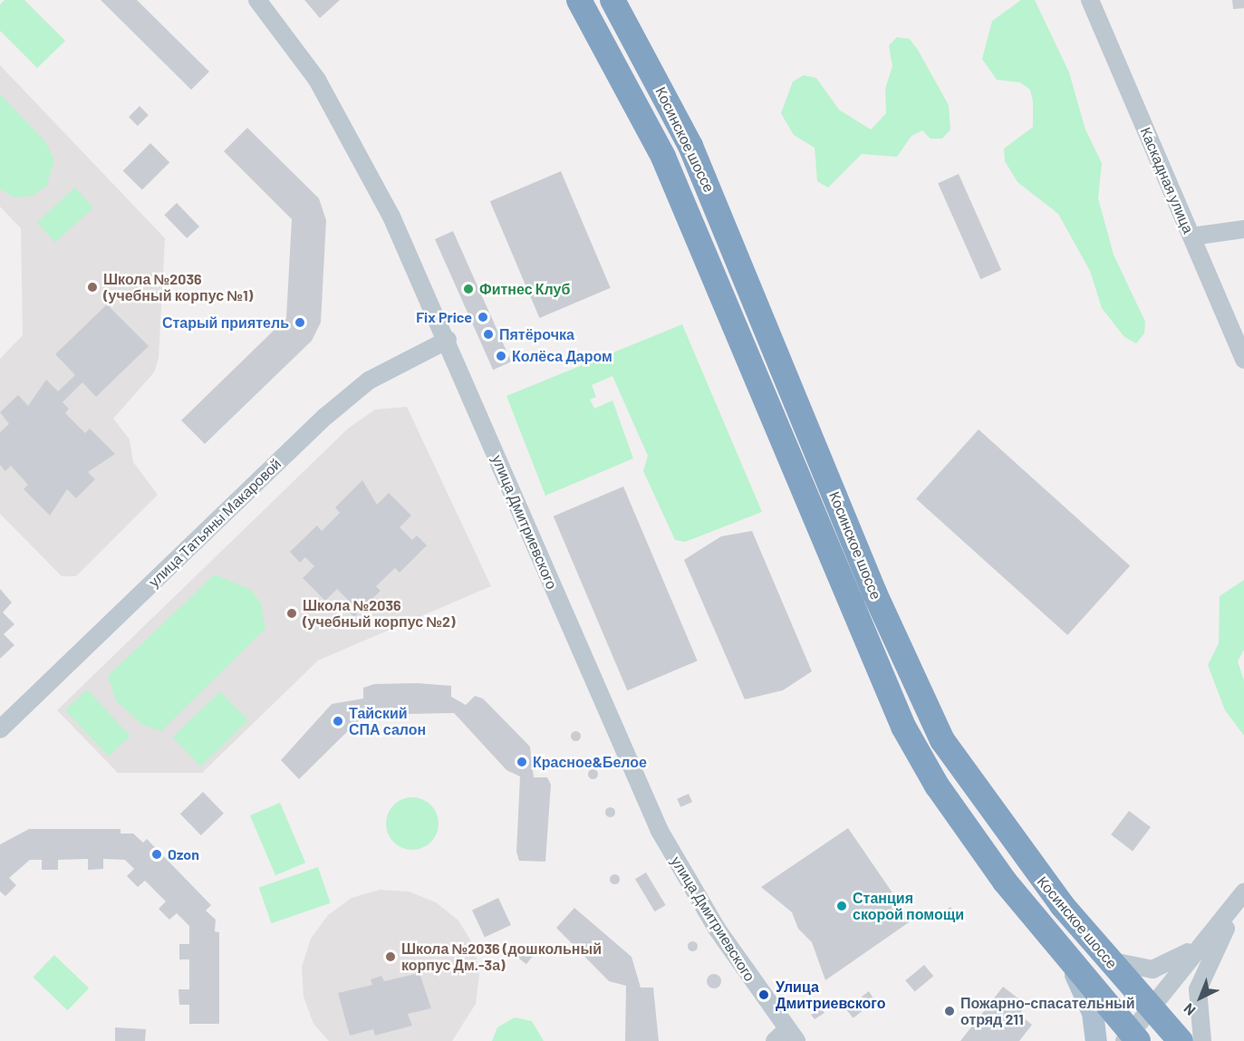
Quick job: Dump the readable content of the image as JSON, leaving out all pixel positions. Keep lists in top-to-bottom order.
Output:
{
  "streets": {
    "highway": ["Косинское шоссе"],
    "street": ["Каскадная улица", "улица Дмитриевского", "улица Татьяны Макаровой"]
  },
  "crossings": [
    ["улица Дмитриевского", "улица Татьяны Макаровой"]
  ],
  "places": [
    "Школа №2036 (учебный корпус №1)",
    "Фитнес Клуб",
    "Fix Price",
    "Старый приятель",
    "Пятёрочка",
    "Колёса Даром",
    "Школа №2036 (учебный корпус №2)",
    "Тайский СПА салон",
    "Красное&Белое",
    "Ozon",
    "Станция скорой помощи",
    "Школа №2036 (дошкольный корпус Дм.-3а)",
    "Улица Дмитриевского",
    "Пожарно-спасательный отряд 211"
  ],
  "north": "bottom left"
}
